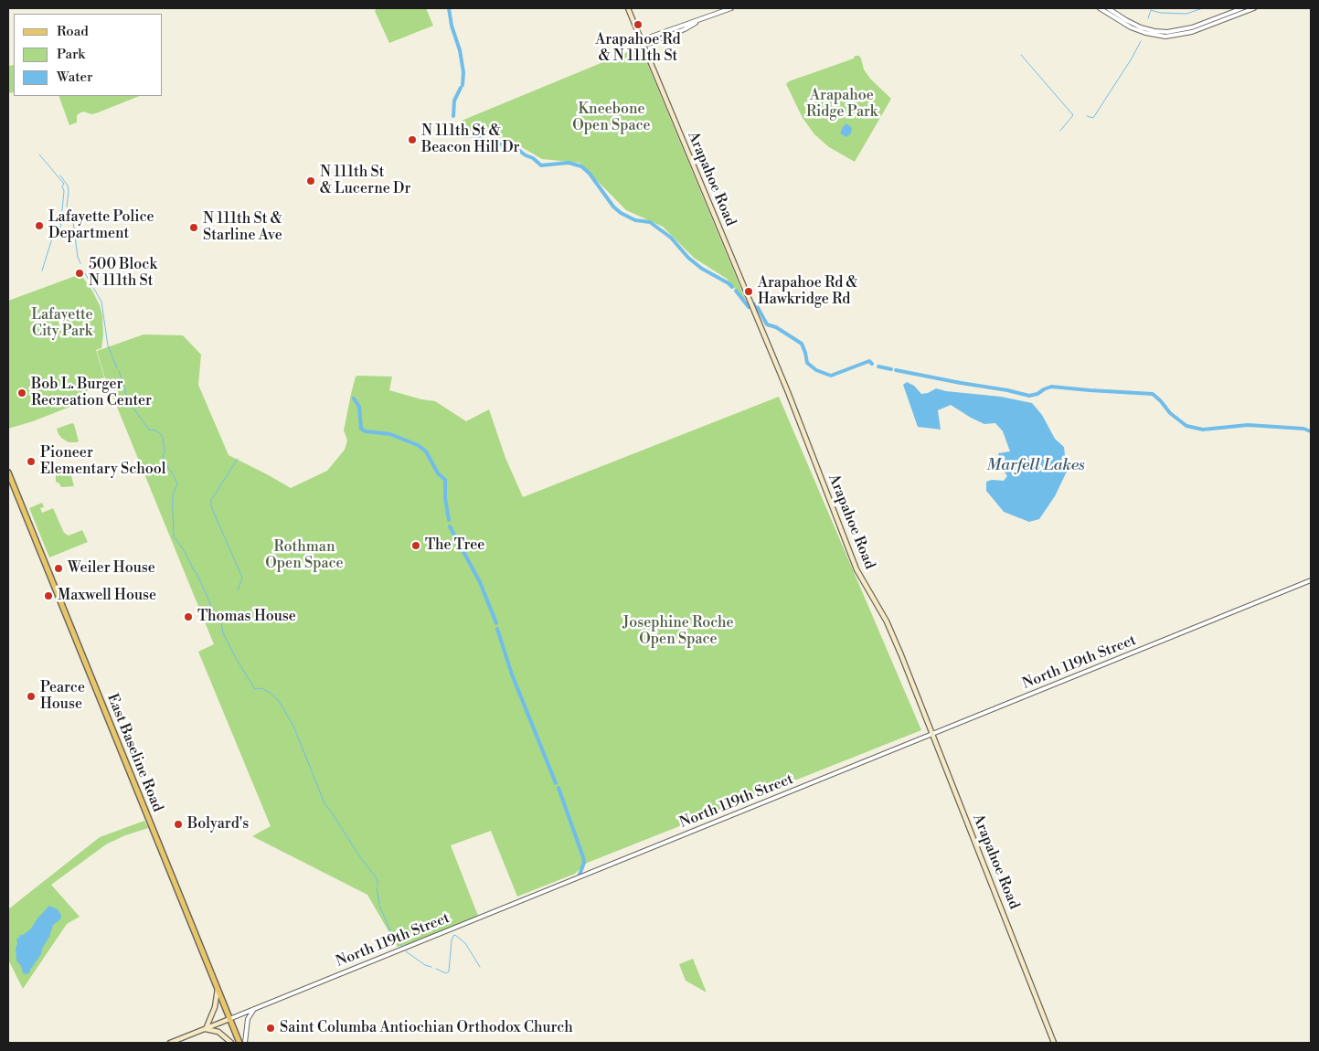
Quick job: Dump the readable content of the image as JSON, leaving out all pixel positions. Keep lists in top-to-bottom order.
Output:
{
  "streets": {
    "main road": ["Arapahoe Road", "North 119th Street", "East Baseline Road"]
  },
  "crossings": [
    ["Arapahoe Road", "North 119th Street"],
    ["North 119th Street", "East Baseline Road"]
  ],
  "water": ["Marfell Lakes"],
  "parks": [
    "Arapahoe Ridge Park",
    "Kneebone Open Space",
    "Lafayette City Park",
    "Rothman Open Space",
    "Josephine Roche Open Space"
  ],
  "places": [
    "Arapahoe Rd & N 111th St",
    "N 111th St & Beacon Hill Dr",
    "N 111th St & Lucerne Dr",
    "Lafayette Police Department",
    "N 111th St & Starline Ave",
    "500 Block N 111th St",
    "Arapahoe Rd & Hawkridge Rd",
    "Bob L. Burger Recreation Center",
    "Pioneer Elementary School",
    "The Tree",
    "Weiler House",
    "Maxwell House",
    "Thomas House",
    "Pearce House",
    "Bolyard's",
    "Saint Columba Antiochian Orthodox Church"
  ],
  "legend": ["Road", "Park", "Water"]
}
